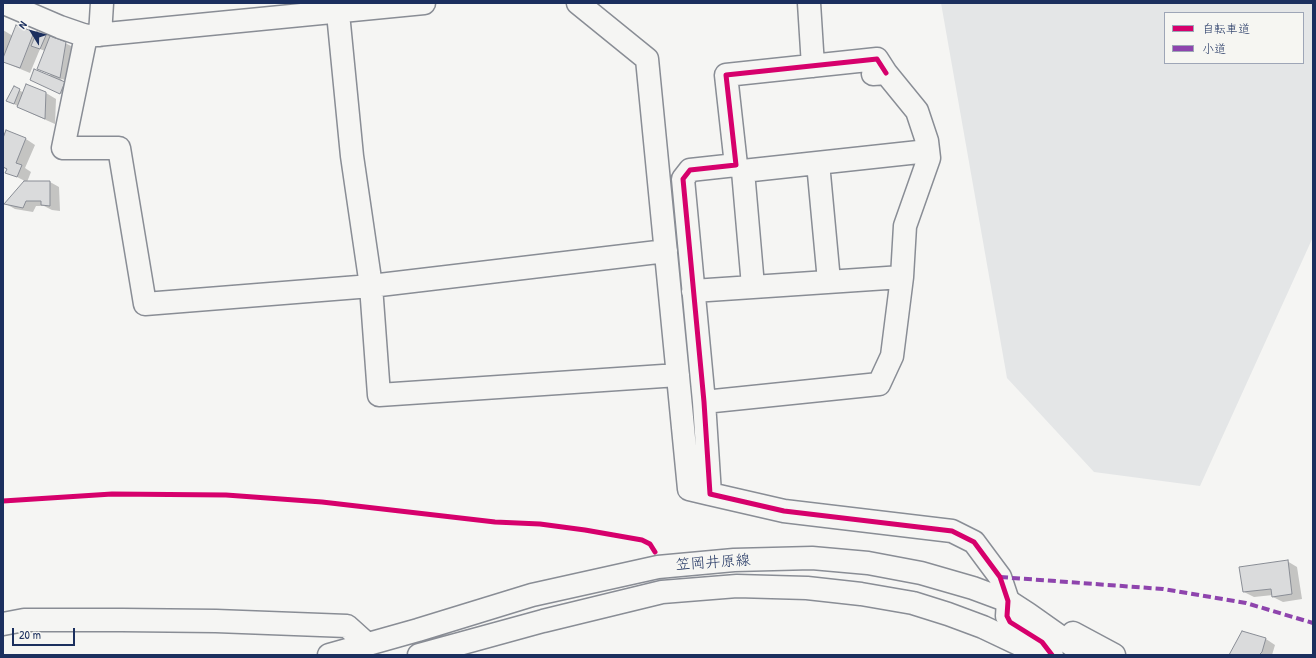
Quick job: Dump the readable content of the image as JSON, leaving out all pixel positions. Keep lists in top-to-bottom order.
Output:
{
  "streets": {
    "street": ["笠岡井原線"]
  },
  "legend": ["自転車道", "小道"],
  "scale_bar": "20 m",
  "north": "top left"
}
